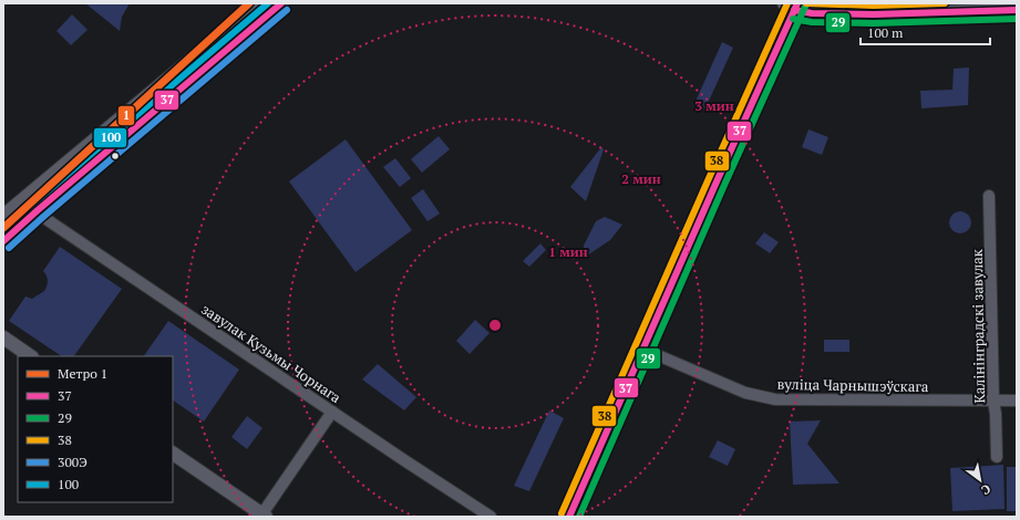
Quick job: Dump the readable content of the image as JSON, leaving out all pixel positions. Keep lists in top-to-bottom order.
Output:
{
  "streets": {
    "street": ["Калінінградскі завулак", "завулак Кузьмы Чорнага", "вуліца Чарнышэўскага"]
  },
  "crossings": [
    ["Калінінградскі завулак", "вуліца Чарнышэўскага"]
  ],
  "lines": [
    "metro line 1",
    "transit line 37",
    "transit line 38",
    "transit line 100",
    "transit line 29",
    "transit line 300Э"
  ],
  "legend": [
    "Метро 1",
    "37",
    "29",
    "38",
    "300Э",
    "100"
  ],
  "scale_bar": "100 m",
  "north": "bottom right",
  "rings": ["3 мин", "2 мин", "1 мин"]
}
